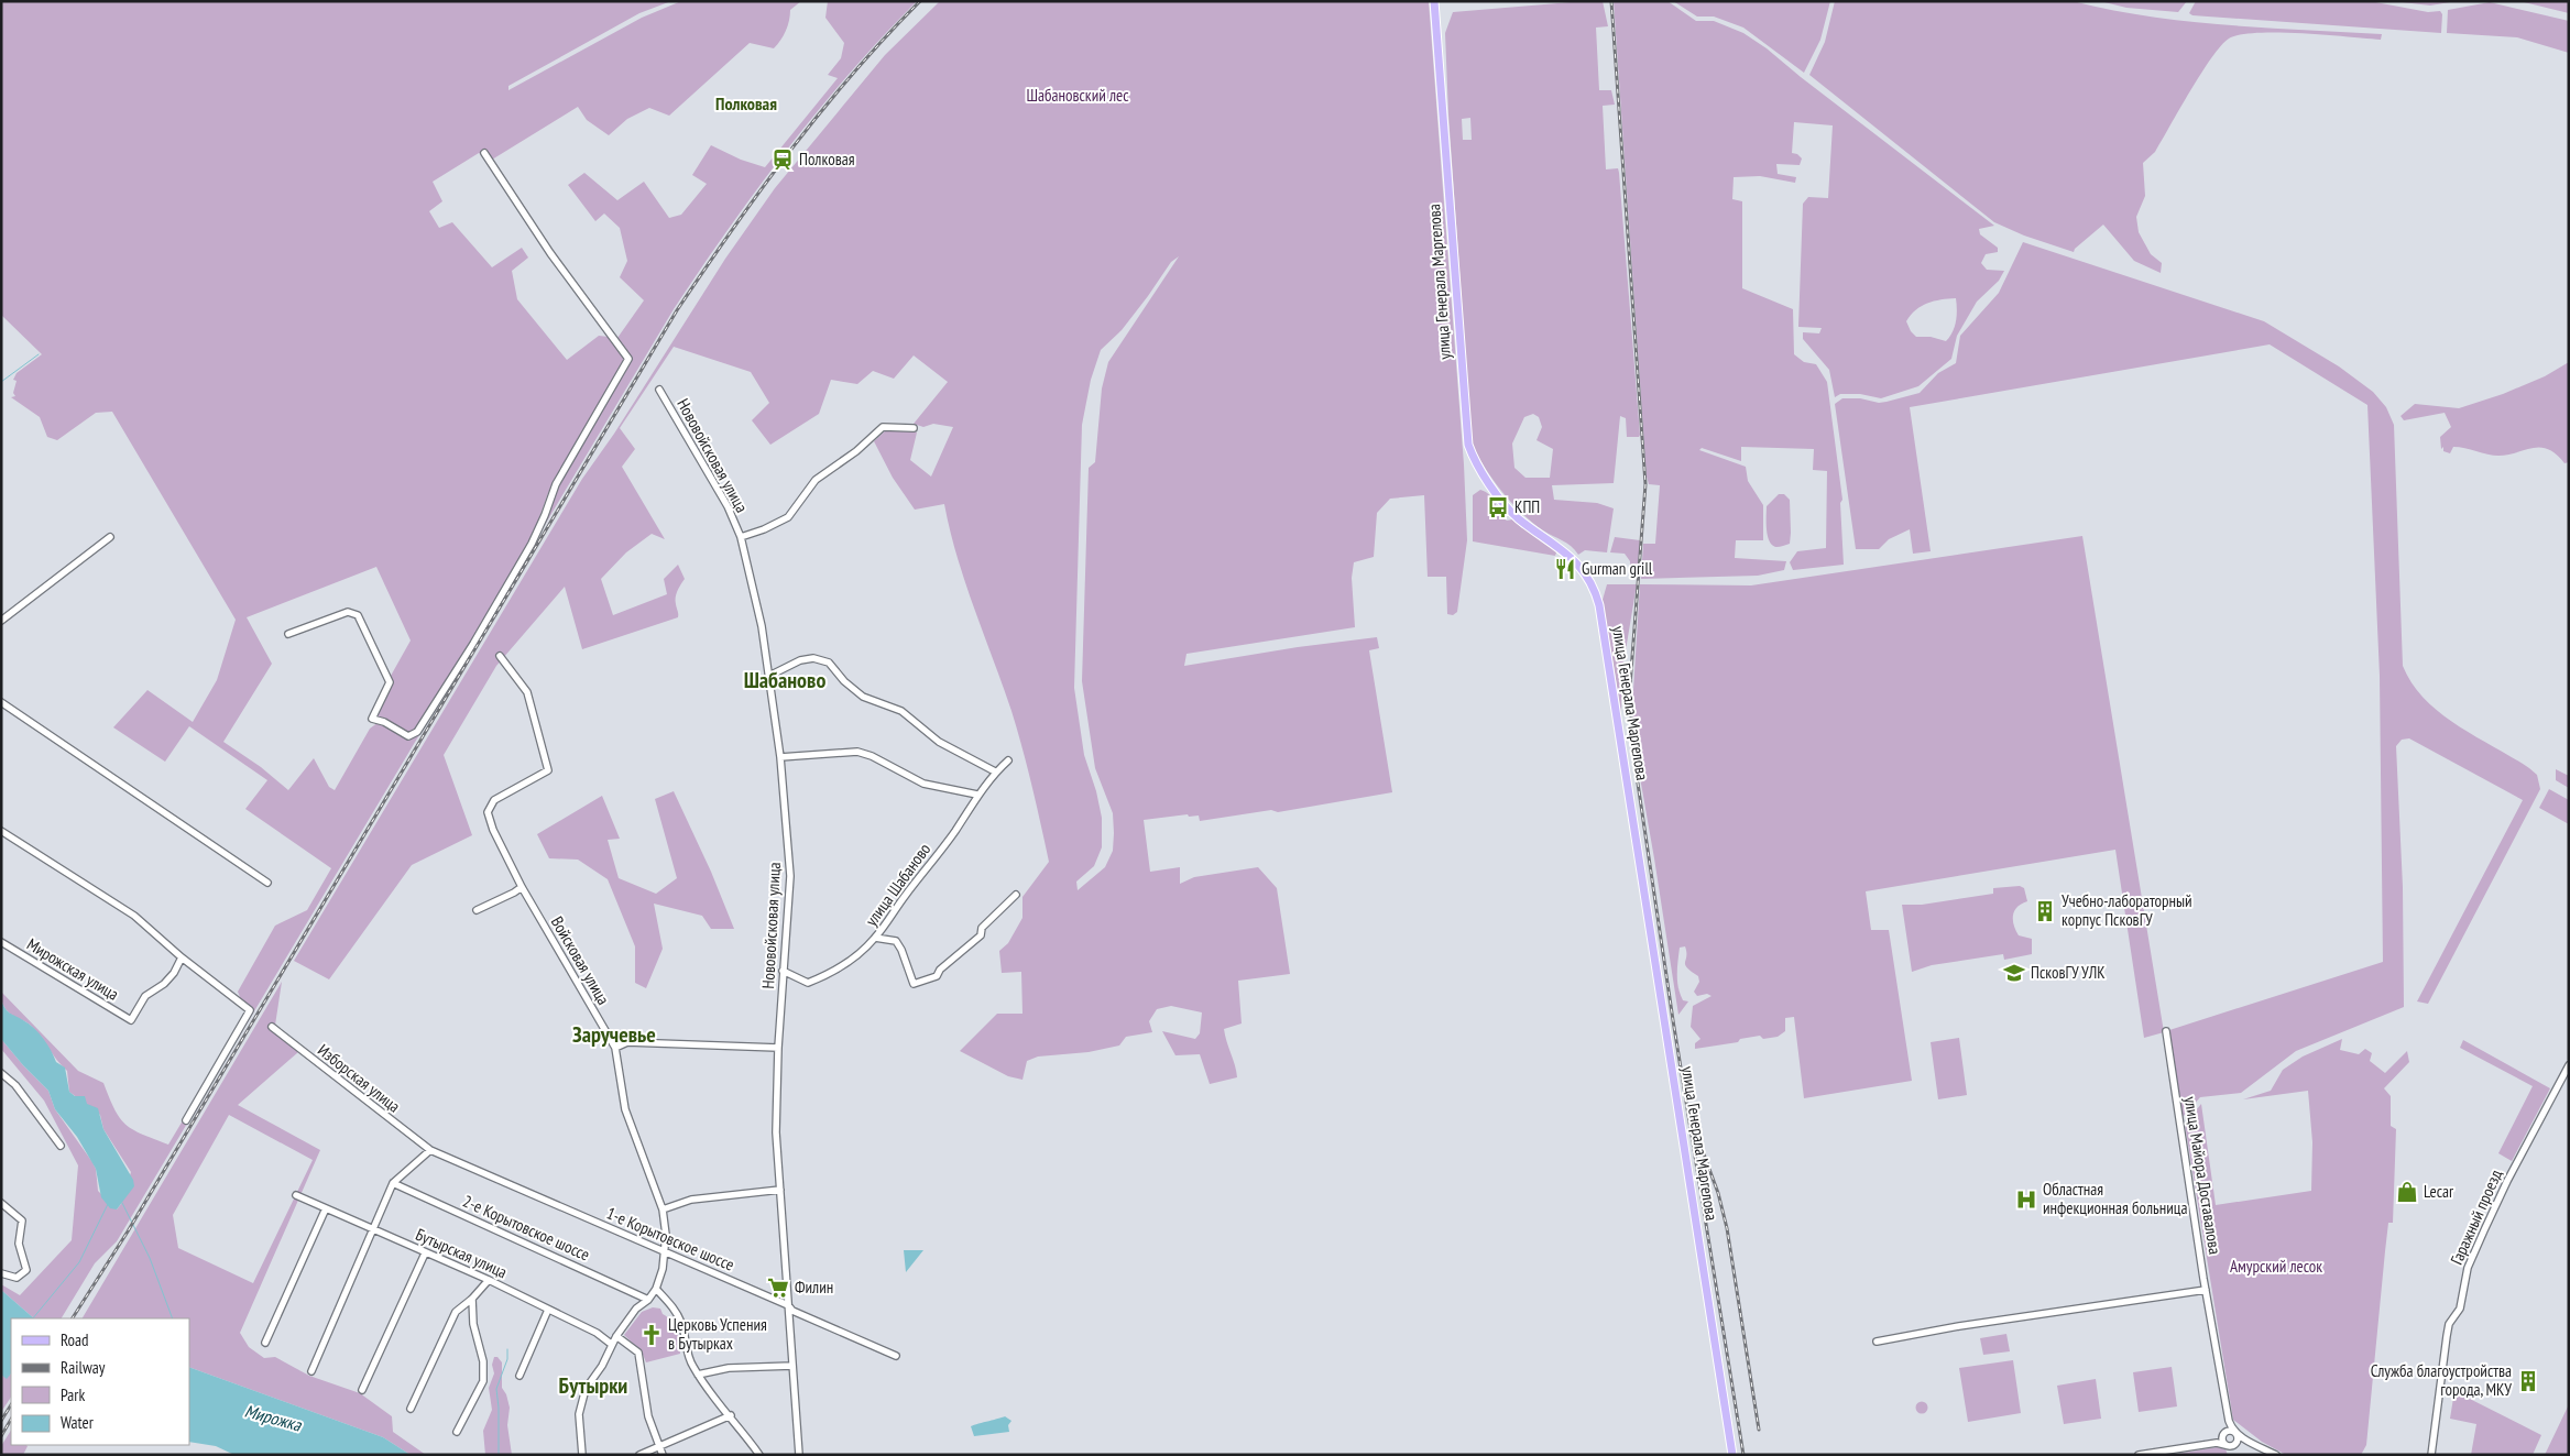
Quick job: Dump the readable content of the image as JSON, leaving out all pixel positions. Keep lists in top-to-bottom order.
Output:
{
  "streets": {
    "main road": ["улица Генерала Маргелова"],
    "street": [
      "Нововойсковая улица",
      "улица Шабаново",
      "Войсковая улица",
      "Мирожская улица",
      "Изборская улица",
      "улица Майора Доставалова",
      "Гаражный проезд",
      "2-е Корытовское шоссе",
      "1-е Корытовское шоссе",
      "Бутырская улица"
    ]
  },
  "crossings": [
    ["Нововойсковая улица", "улица Шабаново"],
    ["Нововойсковая улица", "1-е Корытовское шоссе"],
    ["Войсковая улица", "1-е Корытовское шоссе"],
    ["Изборская улица", "1-е Корытовское шоссе"]
  ],
  "districts": [
    "Полковая",
    "Шабаново",
    "Заручевье",
    "Бутырки"
  ],
  "water": ["Мирожка"],
  "parks": ["Шабановский лес", "Амурский лесок"],
  "places": {
    "station": ["Полковая"],
    "bus stop": ["КПП"],
    "restaurant": ["Gurman grill"],
    "building": ["Учебно-лабораторный корпус ПсковГУ", "Служба благоустройства города, МКУ"],
    "school or university": ["ПсковГУ УЛК"],
    "shop": ["Lecar"],
    "hospital": ["Областная инфекционная больница"],
    "supermarket": ["Филин"],
    "church": ["Церковь Успения в Бутырках"]
  },
  "legend": [
    "Road",
    "Railway",
    "Park",
    "Water"
  ]
}
